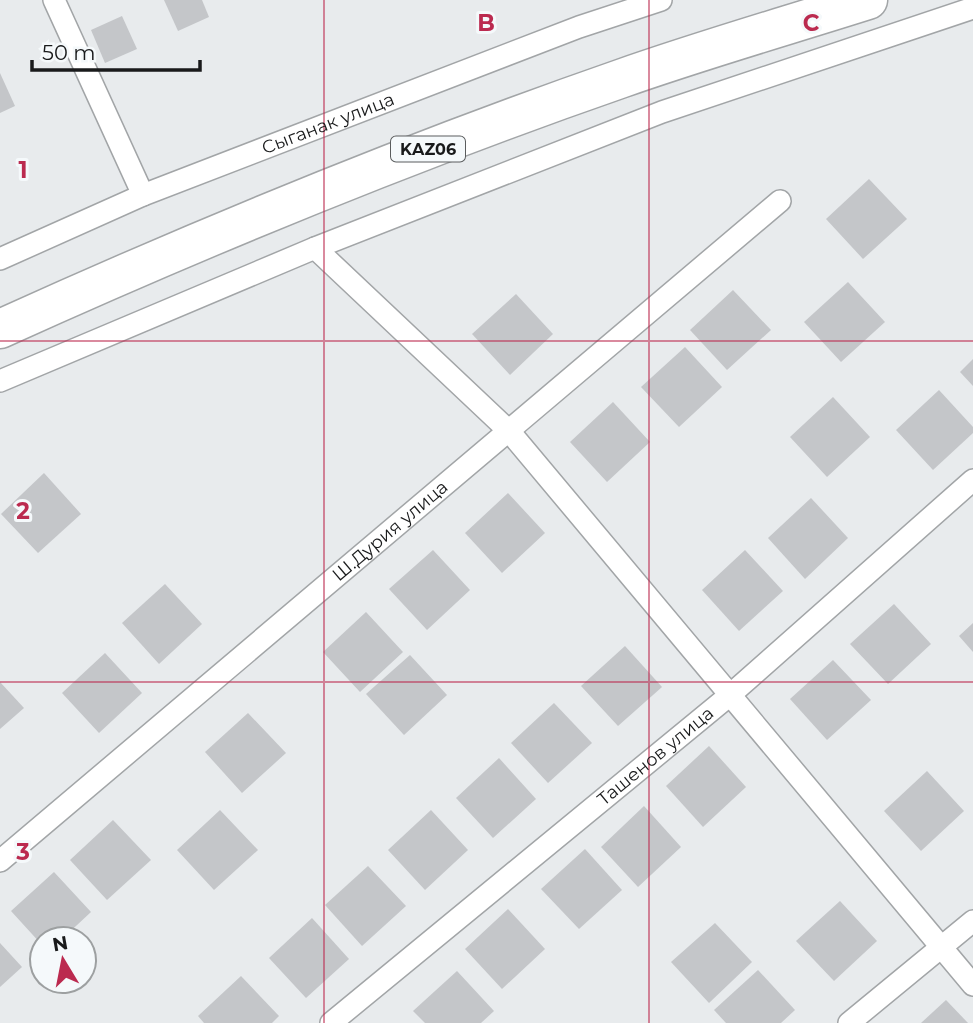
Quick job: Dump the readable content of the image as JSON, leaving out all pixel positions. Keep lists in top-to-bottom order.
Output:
{
  "streets": {
    "highway": ["KАZ06"],
    "street": ["Сыганак улица", "Ш.Дурия улица", "Ташенов улица"]
  },
  "scale_bar": "50 m",
  "north": "top",
  "grid": {
    "columns": ["B", "C"],
    "rows": ["1", "2", "3"]
  }
}
